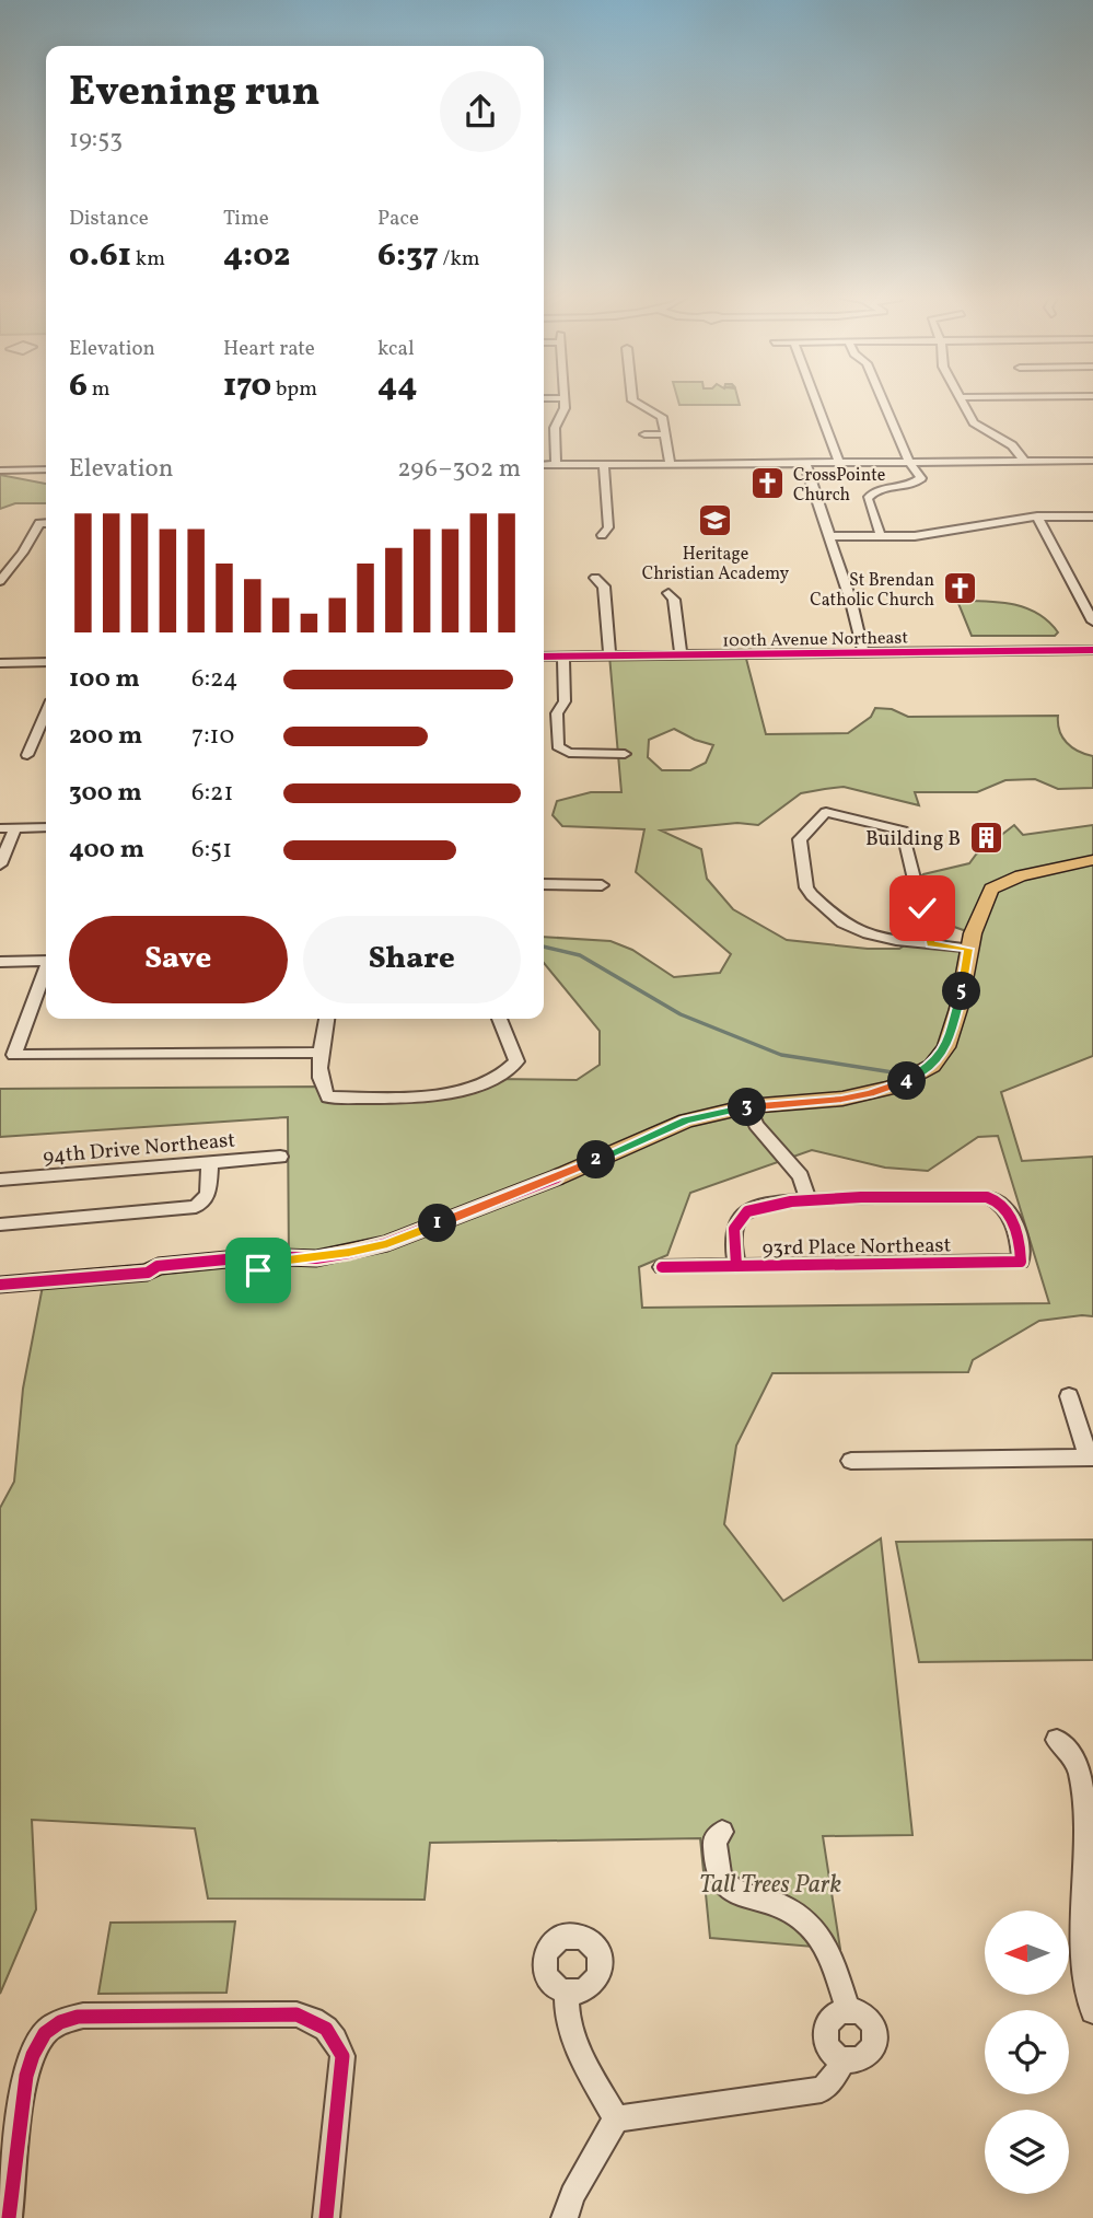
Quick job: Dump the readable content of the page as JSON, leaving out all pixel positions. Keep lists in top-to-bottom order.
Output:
{
  "streets": {
    "street": ["100th Avenue Northeast", "94th Drive Northeast", "93rd Place Northeast"]
  },
  "parks": ["Tall Trees Park"],
  "places": {
    "church": ["CrossPointe Church", "St Brendan Catholic Church"],
    "school or university": ["Heritage Christian Academy"],
    "building": ["Building B"]
  },
  "north": "left",
  "page": {
    "heading": ["Evening run", "19:53"],
    "stats": [
      ["Distance", "0.61 km"],
      ["Time", "4:02"],
      ["Pace", "6:37 /km"],
      ["Elevation", "6 m"],
      ["Heart rate", "170 bpm"],
      ["kcal", "44"]
    ],
    "chart": ["Elevation", "296–302 m"],
    "list": [
      {
        "name": "100 m",
        "note": "6:24"
      },
      {
        "name": "200 m",
        "note": "7:10"
      },
      {
        "name": "300 m",
        "note": "6:21"
      },
      {
        "name": "400 m",
        "note": "6:51"
      }
    ],
    "buttons": ["Save", "Share"],
    "pins": [
      "5",
      "4",
      "3",
      "2",
      "1"
    ]
  }
}
